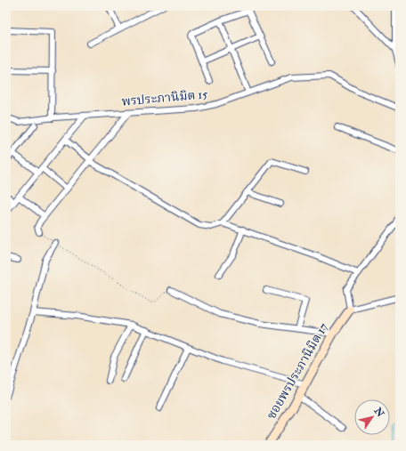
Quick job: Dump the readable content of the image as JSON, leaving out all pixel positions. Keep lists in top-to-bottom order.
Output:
{
  "streets": {
    "street": ["พรประภานิมิต 15", "ซอยพรประภานิมิต 17"]
  },
  "north": "top right"
}
